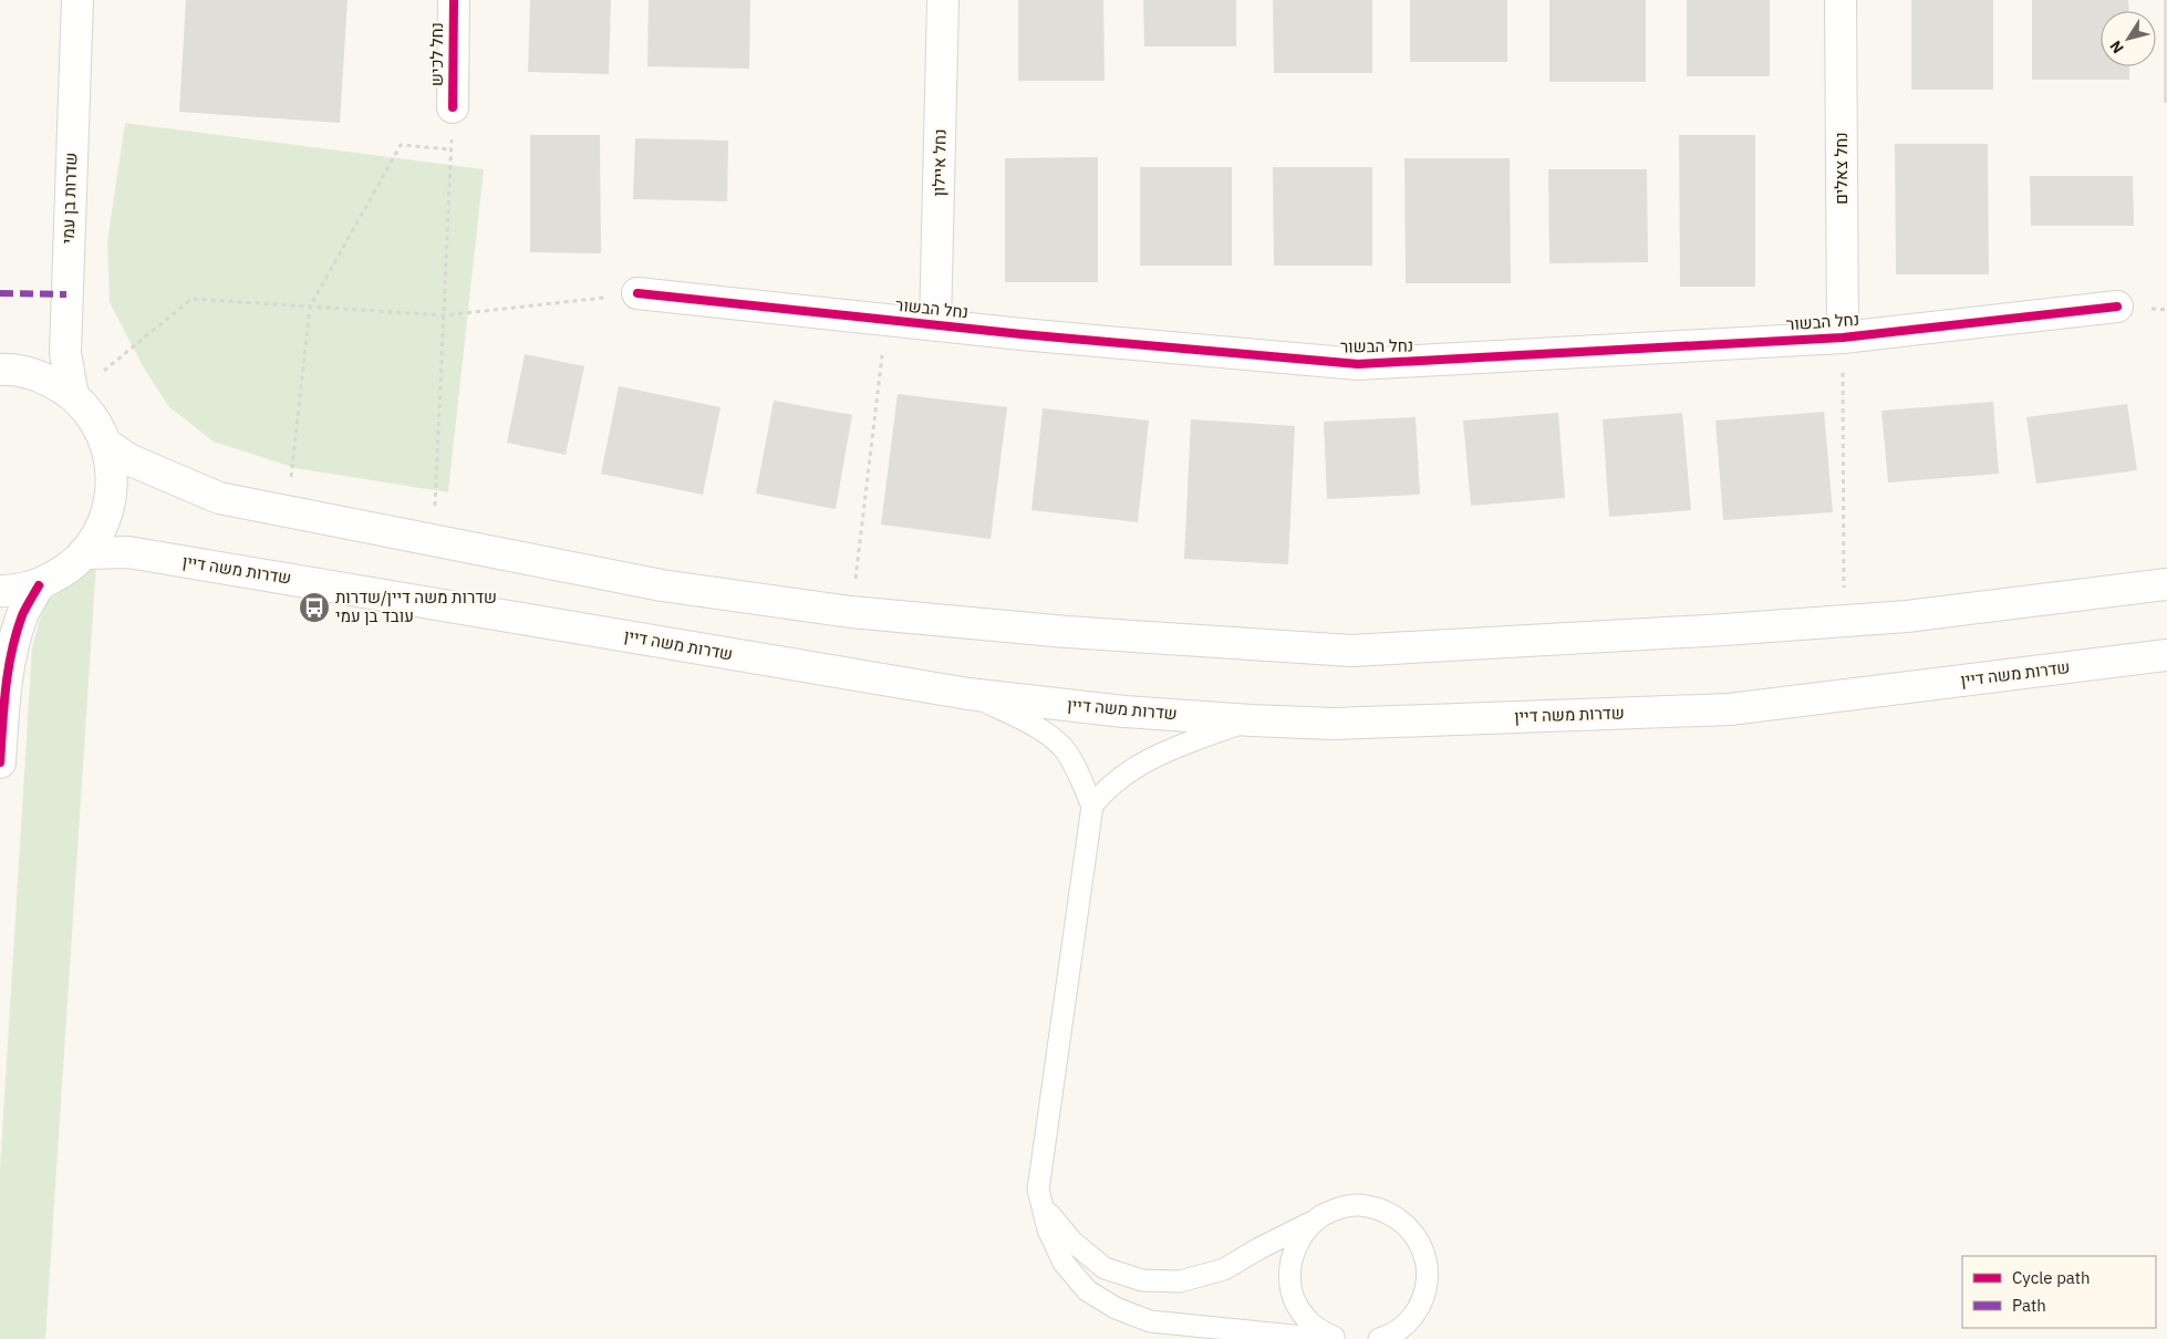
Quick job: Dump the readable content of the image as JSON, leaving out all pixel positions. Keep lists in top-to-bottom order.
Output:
{
  "streets": {
    "main road": [
      "נחל לכיש",
      "נחל איילון",
      "נחל צאלים",
      "שדרות בן עמי",
      "נחל הבשור",
      "שדרות משה דיין"
    ]
  },
  "crossings": [
    ["נחל איילון", "נחל הבשור"],
    ["נחל צאלים", "נחל הבשור"]
  ],
  "places": {
    "bus stop": ["שדרות משה דיין/שדרות עובד בן עמי"]
  },
  "legend": ["Cycle path", "Path"],
  "north": "bottom left"
}
